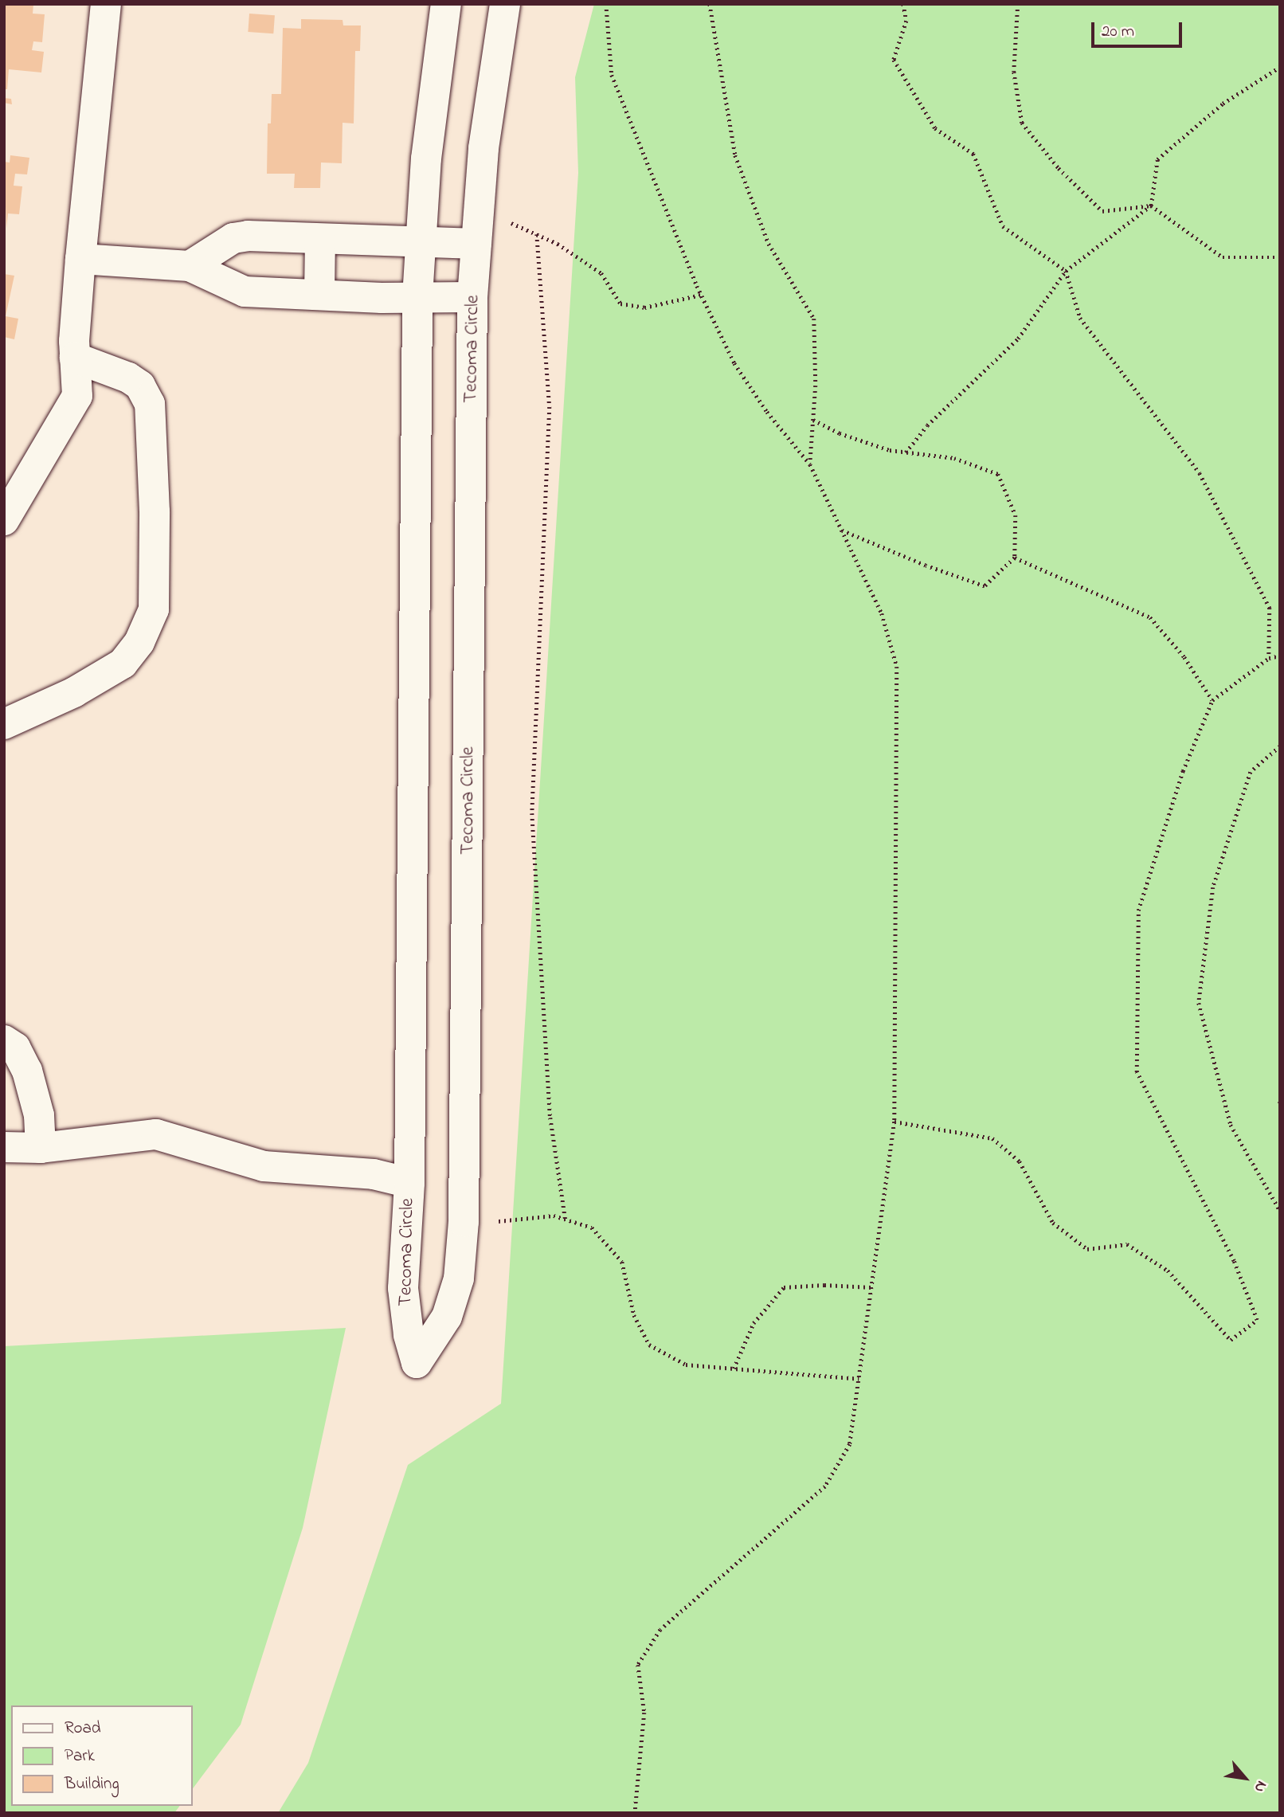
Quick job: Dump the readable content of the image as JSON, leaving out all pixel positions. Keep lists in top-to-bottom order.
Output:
{
  "streets": {
    "street": ["Tecoma Circle"]
  },
  "legend": ["Road", "Park", "Building"],
  "scale_bar": "20 m",
  "north": "bottom right"
}
